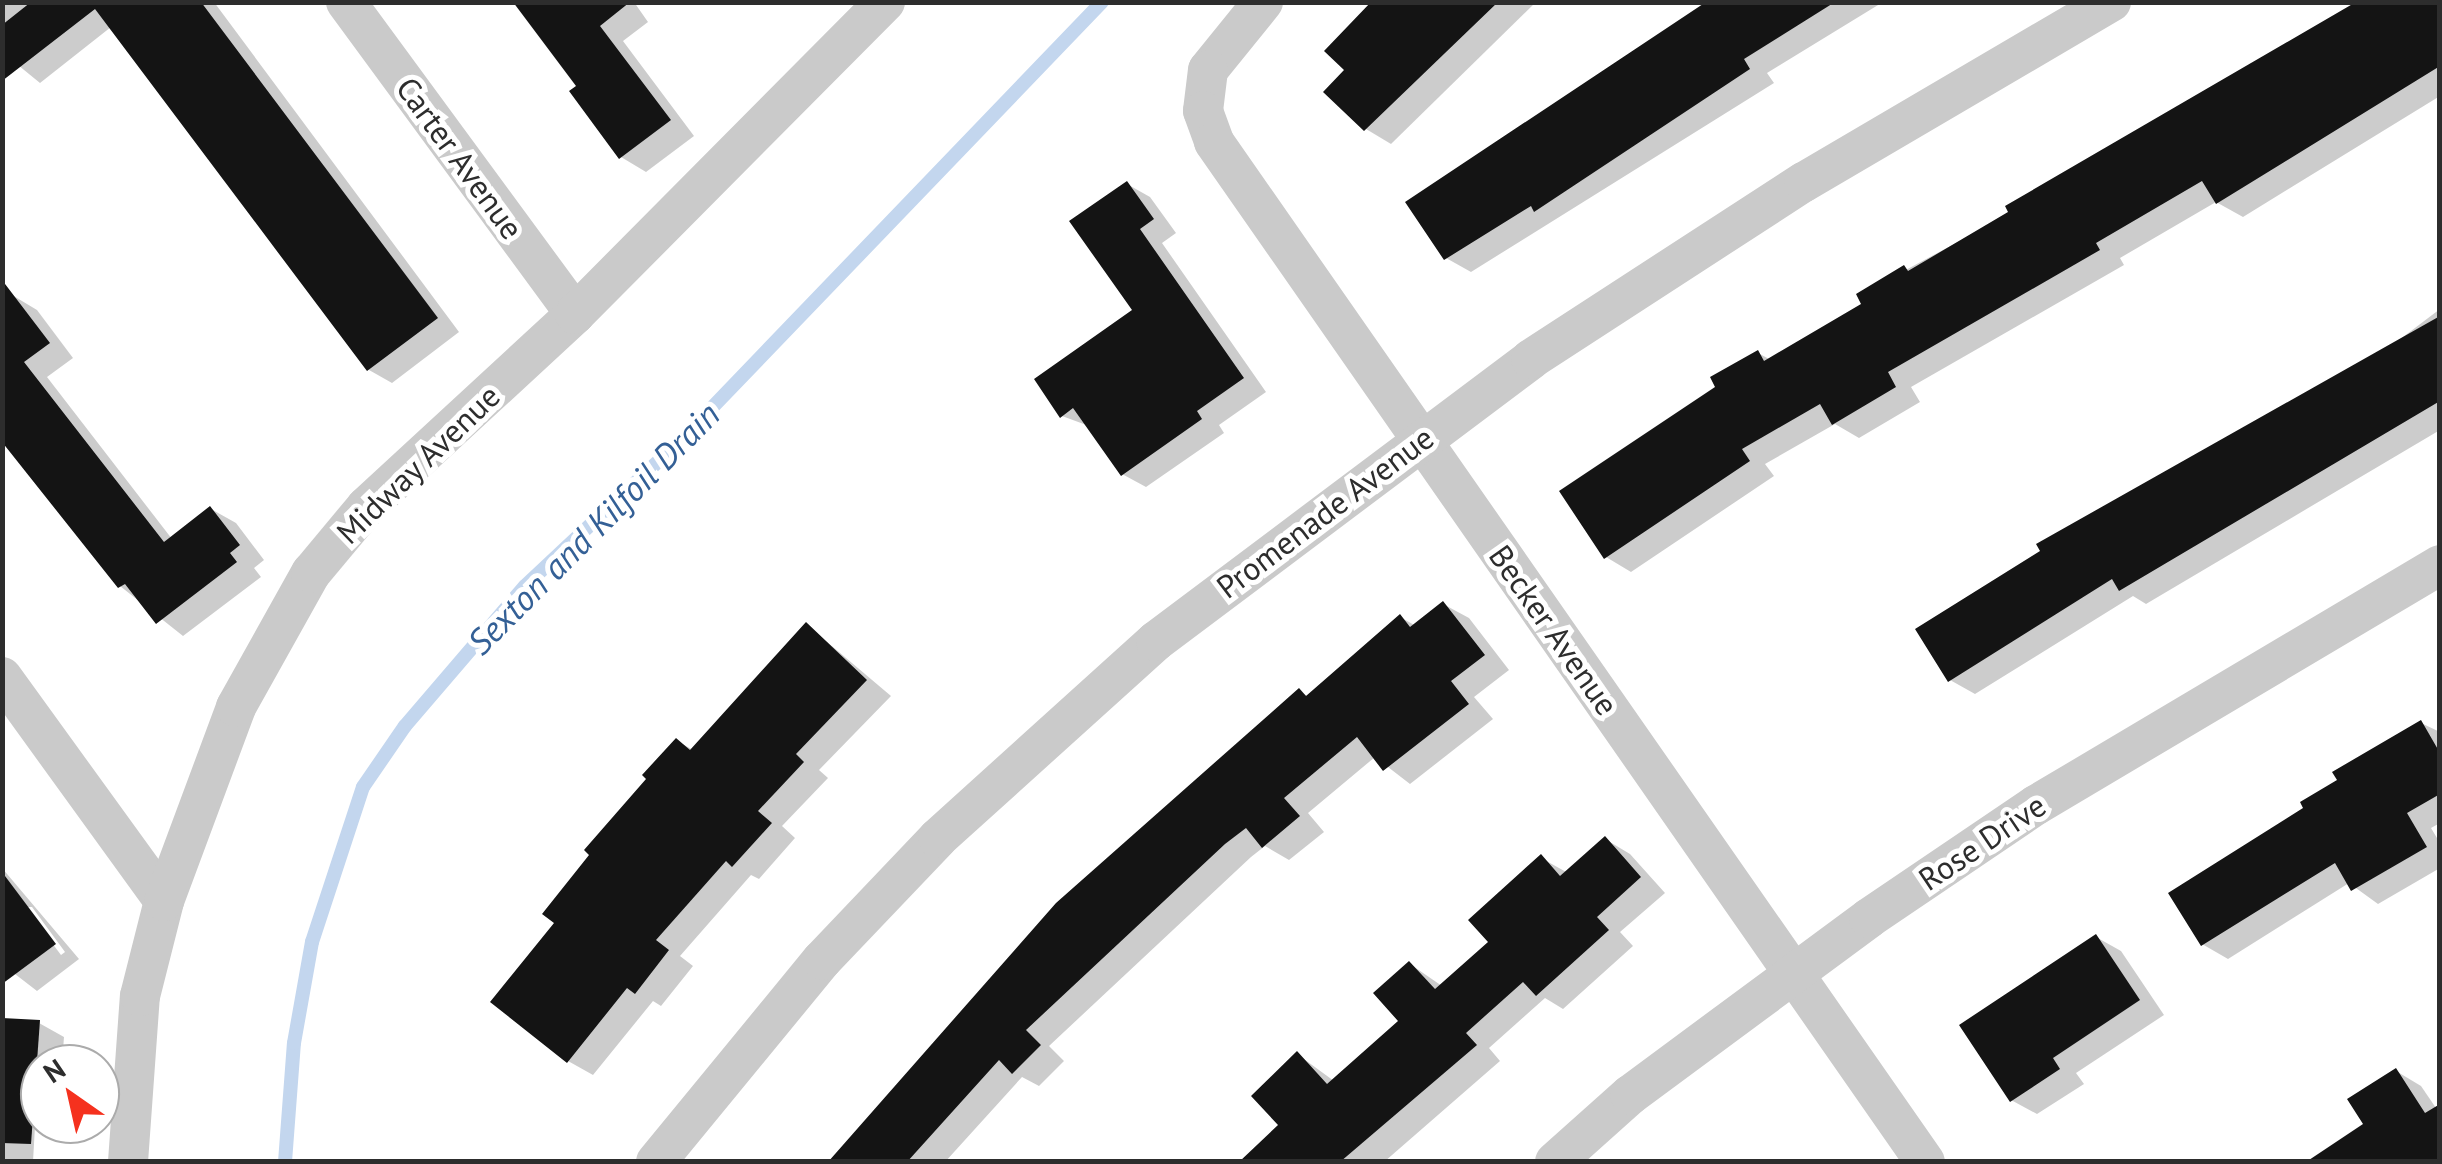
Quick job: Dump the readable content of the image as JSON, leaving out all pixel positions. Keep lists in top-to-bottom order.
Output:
{
  "streets": {
    "street": [
      "Carter Avenue",
      "Midway Avenue",
      "Promenade Avenue",
      "Becker Avenue",
      "Rose Drive"
    ]
  },
  "crossings": [
    ["Carter Avenue", "Midway Avenue"],
    ["Promenade Avenue", "Becker Avenue"],
    ["Becker Avenue", "Rose Drive"]
  ],
  "water": ["Sexton and Kilfoil Drain"],
  "north": "top left"
}
